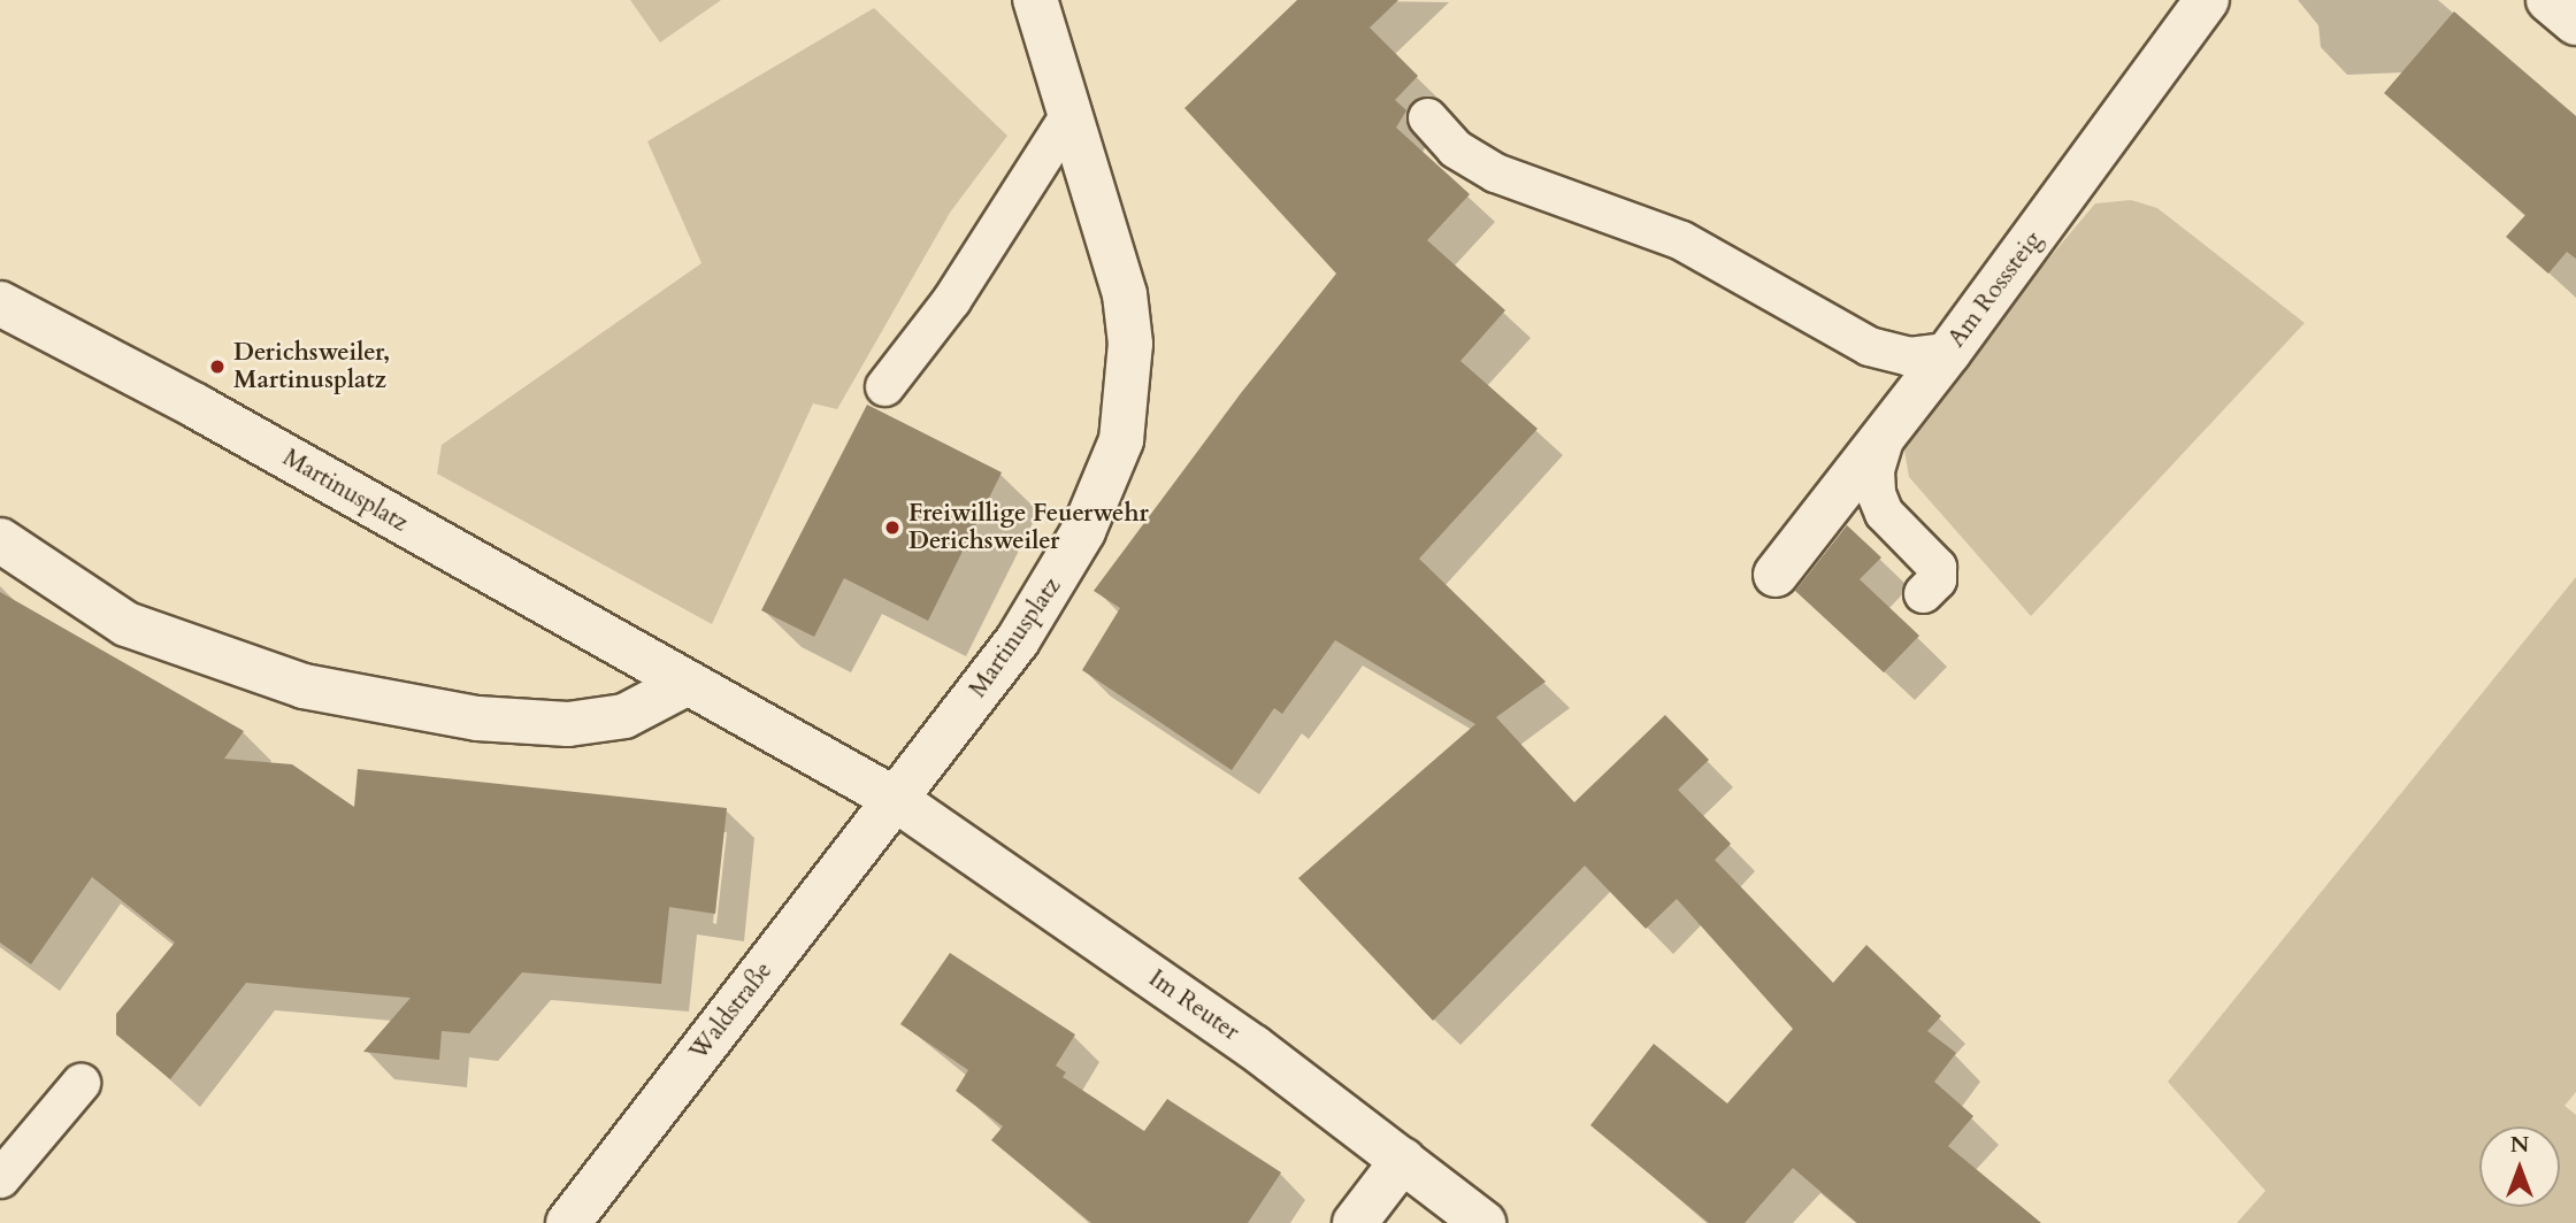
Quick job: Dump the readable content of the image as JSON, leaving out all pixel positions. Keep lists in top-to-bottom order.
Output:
{
  "streets": {
    "street": [
      "Am Rosssteig",
      "Martinusplatz",
      "Im Reuter",
      "Waldstraße"
    ]
  },
  "crossings": [
    ["Martinusplatz", "Im Reuter"],
    ["Martinusplatz", "Waldstraße"],
    ["Im Reuter", "Waldstraße"]
  ],
  "places": ["Derichsweiler, Martinusplatz", "Freiwillige Feuerwehr Derichsweiler"],
  "north": "top"
}
